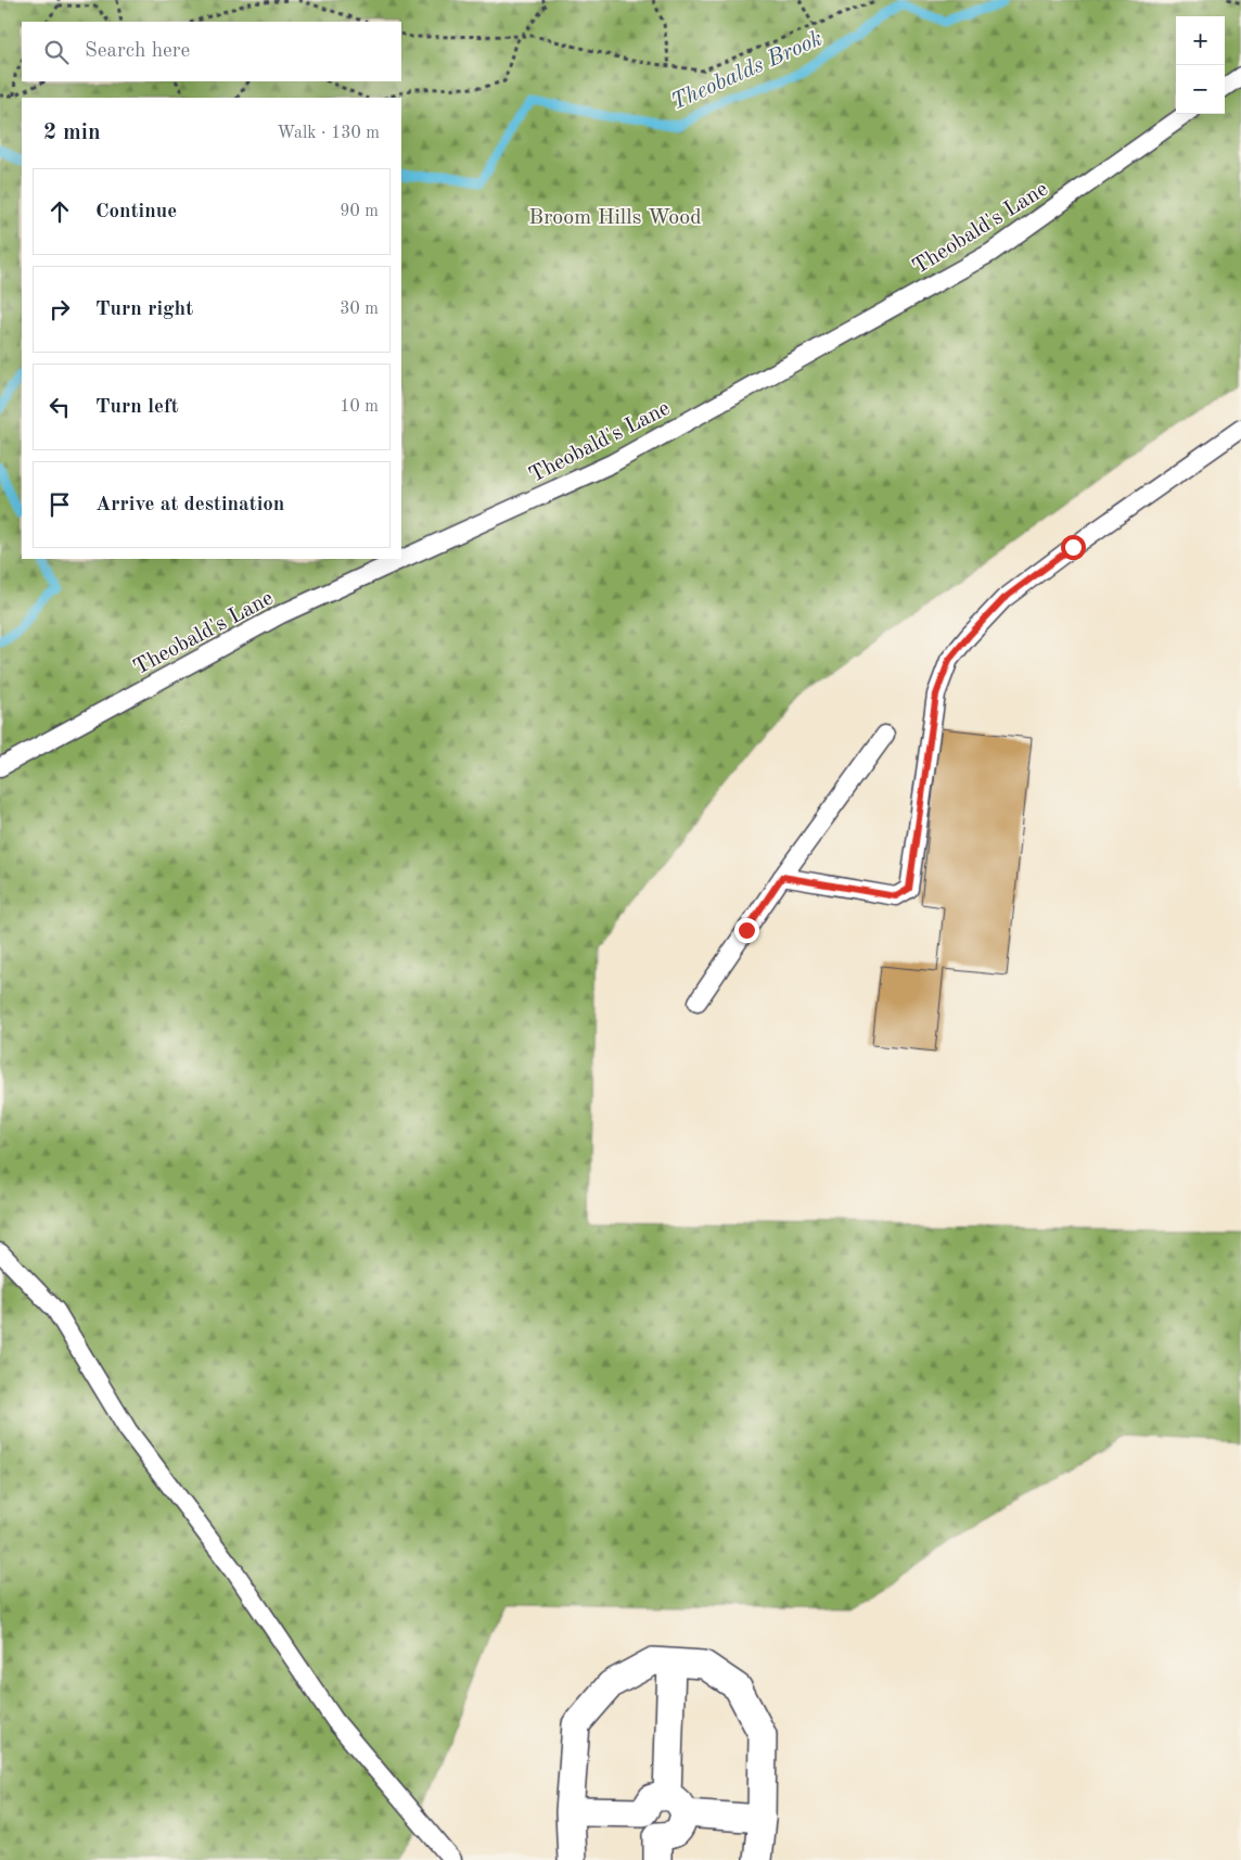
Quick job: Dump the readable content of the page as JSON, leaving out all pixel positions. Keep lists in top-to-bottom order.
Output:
{
  "streets": {
    "lane": ["Theobald's Lane"]
  },
  "water": ["Theobalds Brook"],
  "parks": ["Broom Hills Wood"],
  "page": {
    "map_buttons": ["+", "−"],
    "search": "Search here",
    "heading": ["2 min", "Walk · 130 m"],
    "list": [
      ["Continue", "90 m"],
      ["Turn right", "30 m"],
      ["Turn left", "10 m"],
      "Arrive at destination"
    ]
  }
}
